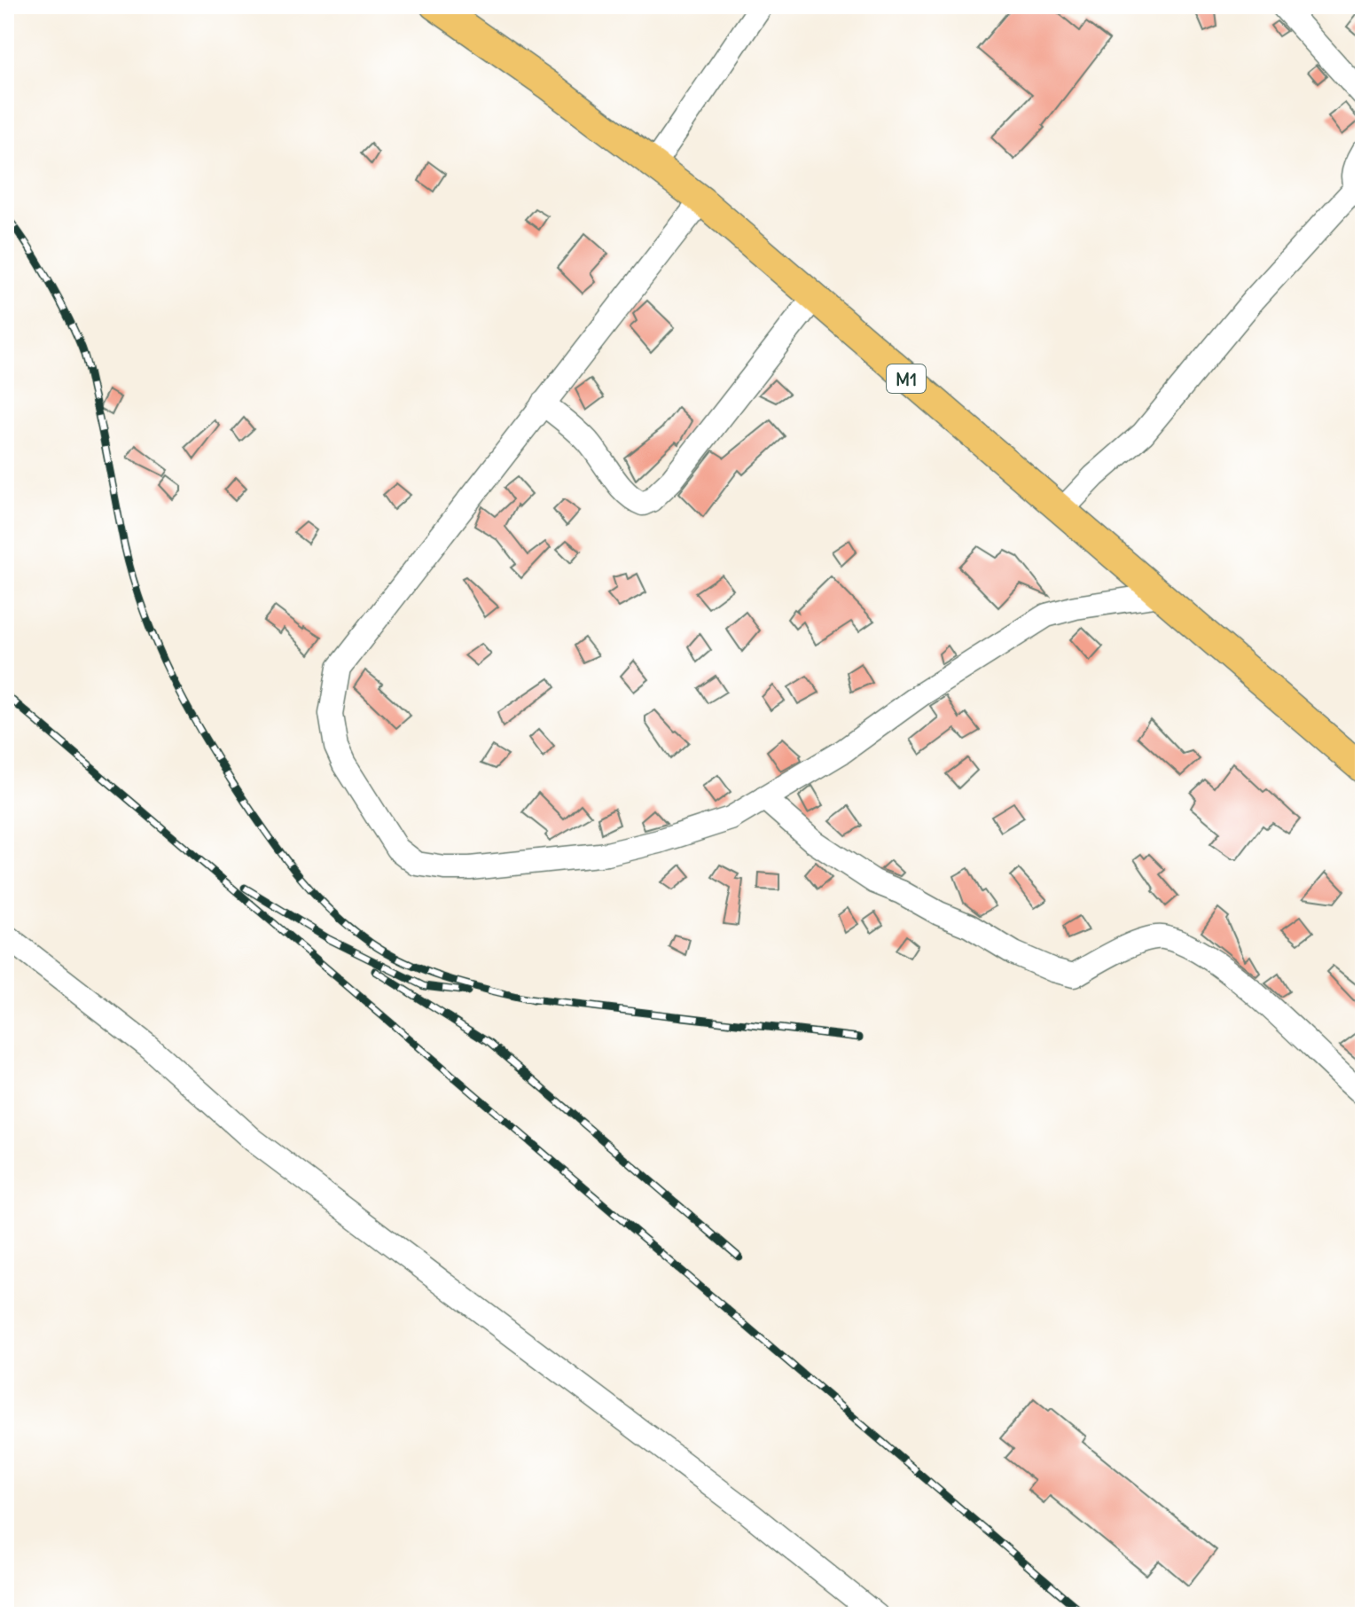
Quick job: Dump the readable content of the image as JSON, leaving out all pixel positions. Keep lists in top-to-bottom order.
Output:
{
  "streets": {
    "main road": ["M1"]
  }
}
